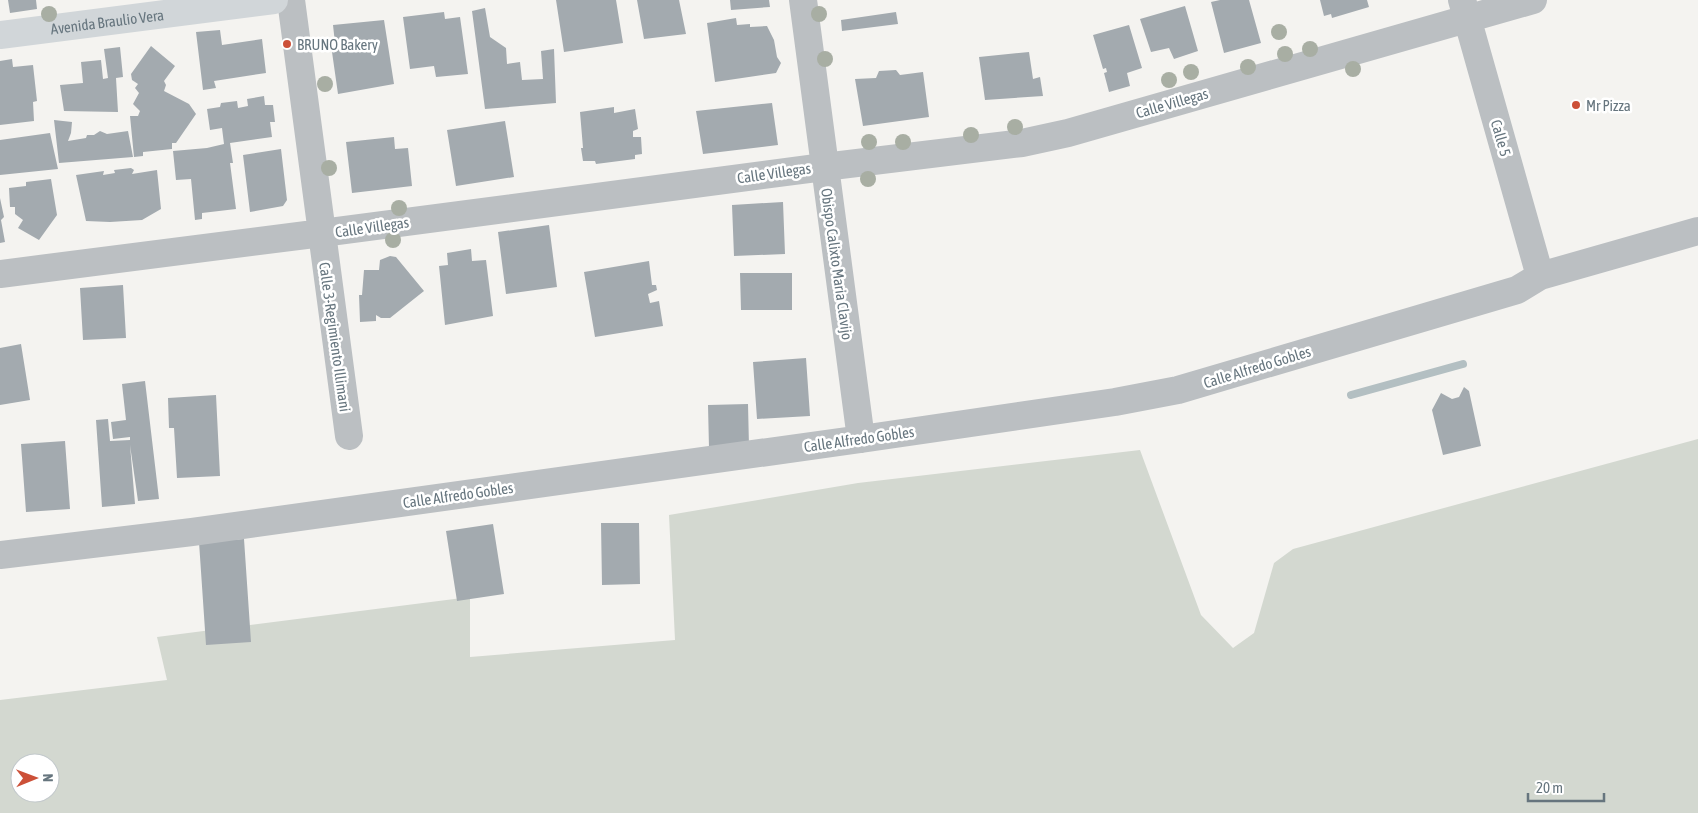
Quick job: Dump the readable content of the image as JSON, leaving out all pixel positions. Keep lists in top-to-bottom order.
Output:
{
  "streets": {
    "main road": ["Avenida Braulio Vera"],
    "street": [
      "Calle Villegas",
      "Calle 5",
      "Obispo Calixto Maria Clavijo",
      "Calle 3-Regimiento Illimani",
      "Calle Alfredo Gobles"
    ]
  },
  "crossings": [
    ["Calle Villegas", "Calle 5"],
    ["Calle Villegas", "Obispo Calixto Maria Clavijo"],
    ["Calle Villegas", "Calle 3-Regimiento Illimani"],
    ["Calle 5", "Calle Alfredo Gobles"],
    ["Obispo Calixto Maria Clavijo", "Calle Alfredo Gobles"]
  ],
  "places": ["BRUNO Bakery", "Mr Pizza"],
  "scale_bar": "20 m",
  "north": "right"
}
